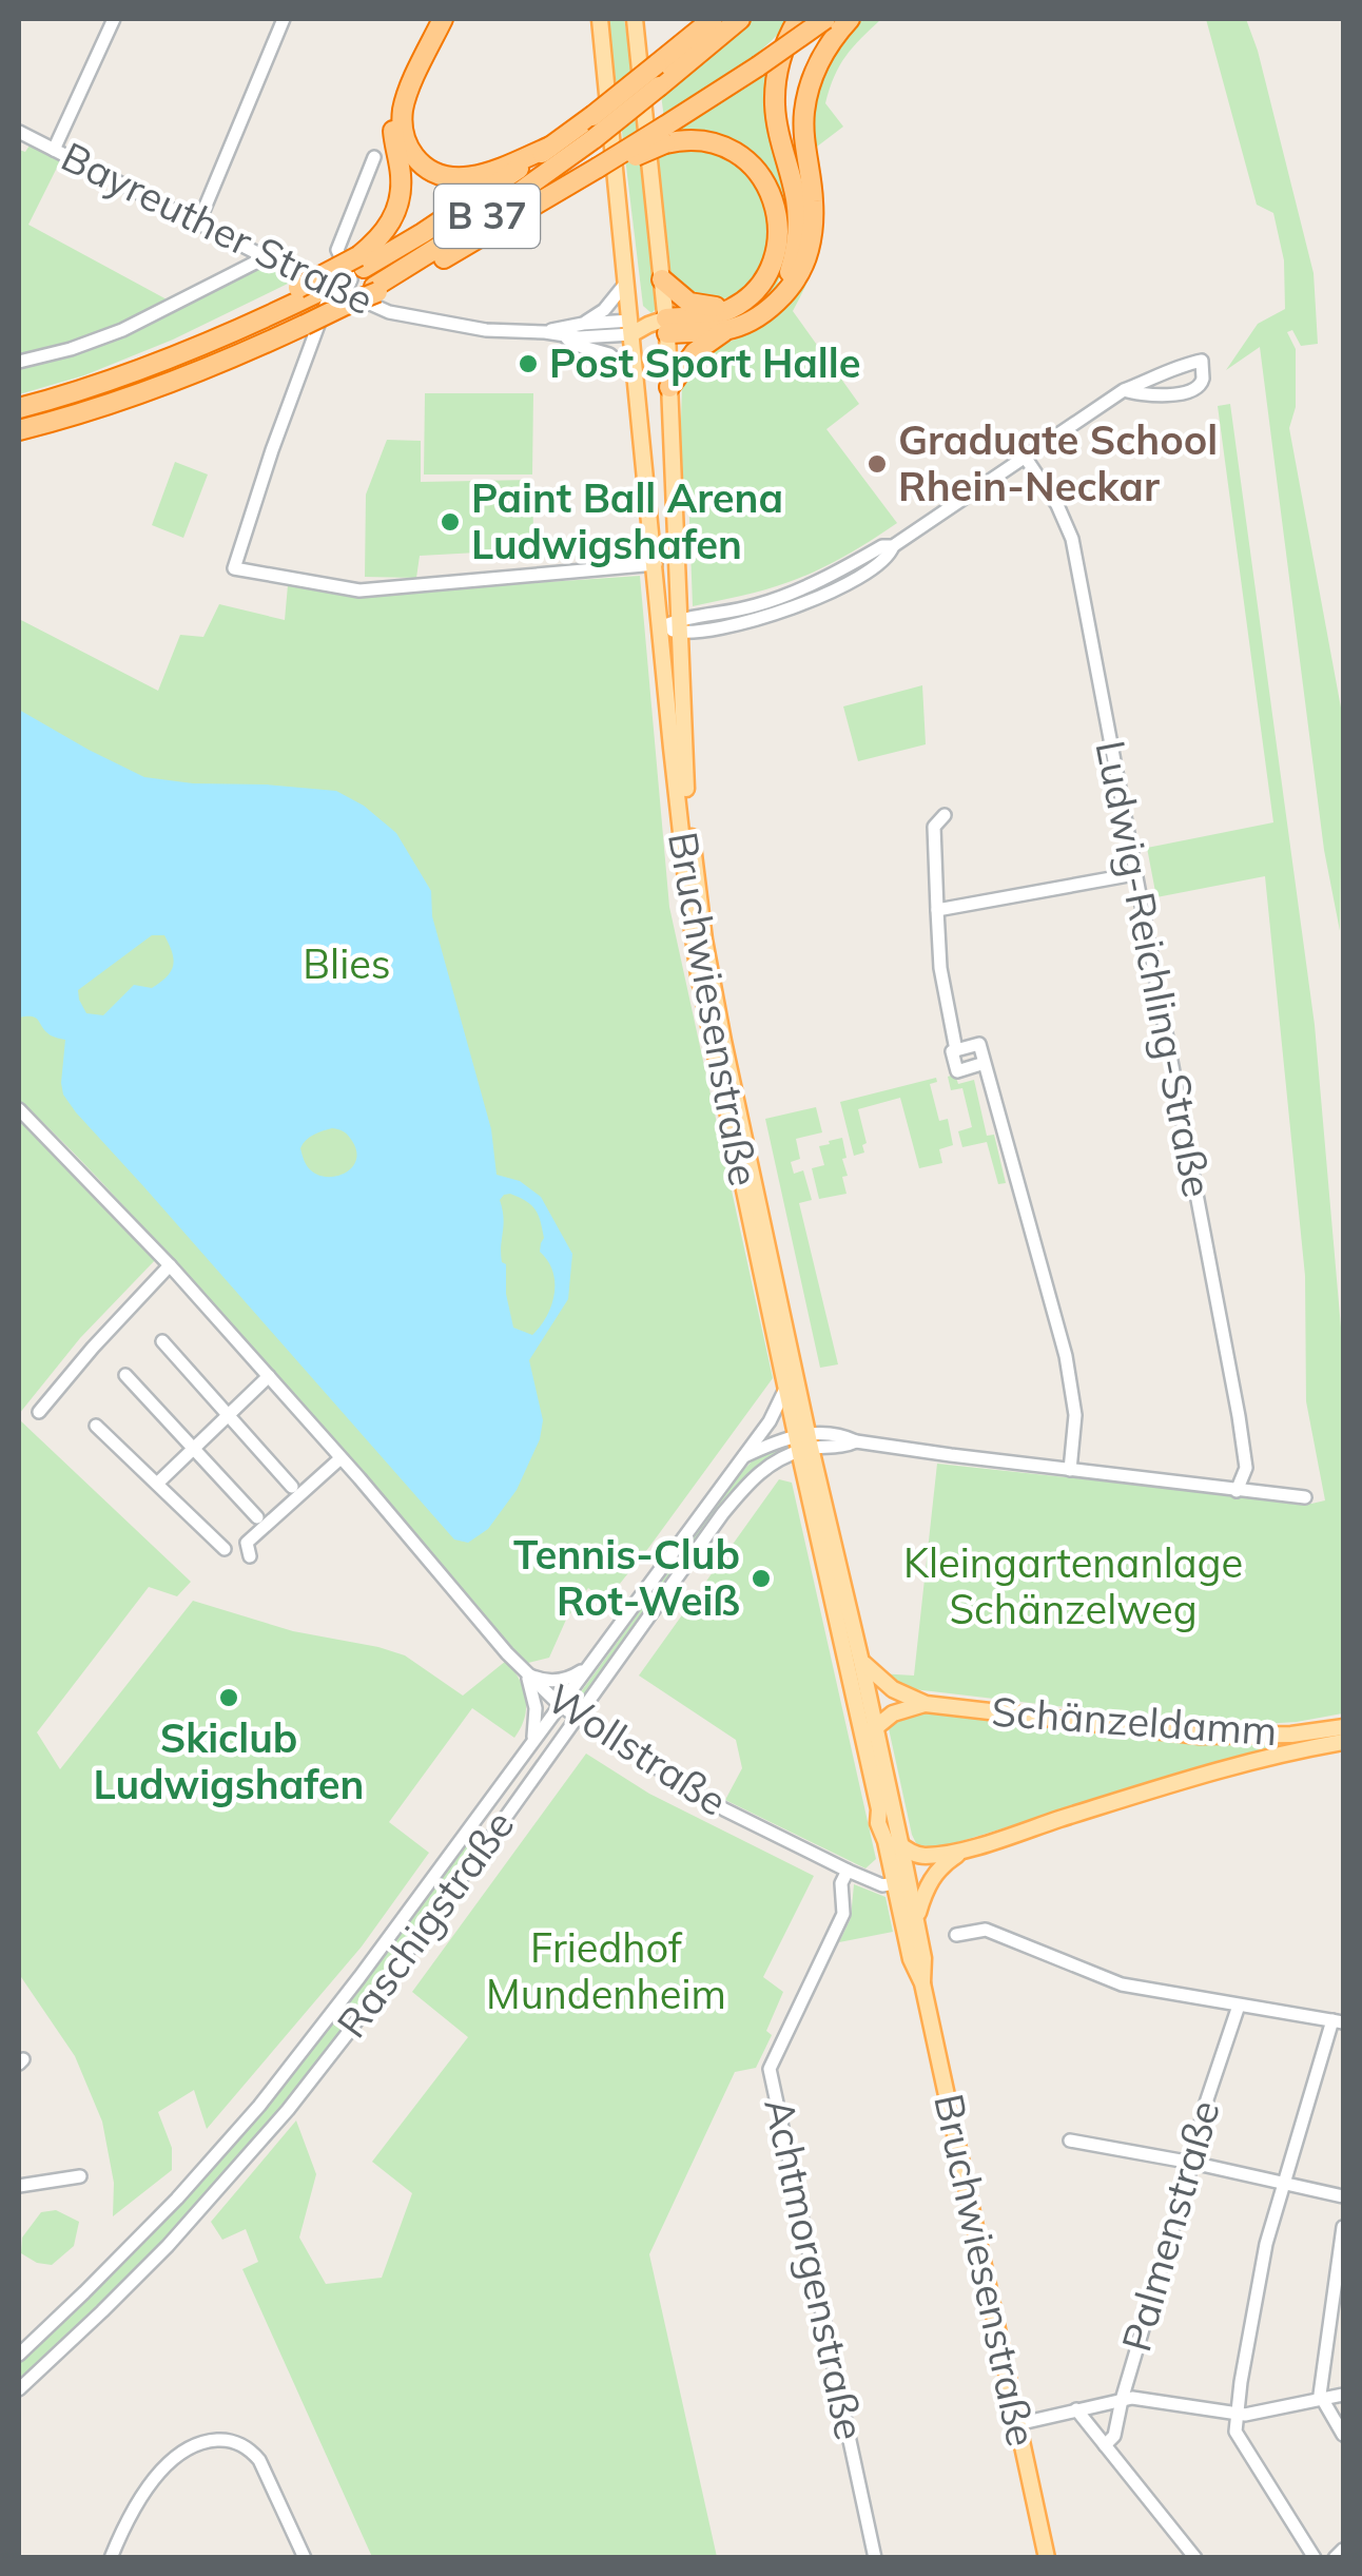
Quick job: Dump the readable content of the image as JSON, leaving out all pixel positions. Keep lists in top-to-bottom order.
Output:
{
  "streets": {
    "highway": ["B 37"],
    "main road": ["Bruchwiesenstraße", "Schänzeldamm"],
    "street": [
      "Bayreuther Straße",
      "Ludwig-Reichling-Straße",
      "Wollstraße",
      "Raschigstraße",
      "Palmenstraße",
      "Achtmorgenstraße"
    ]
  },
  "crossings": [
    ["B 37", "Bayreuther Straße"],
    ["Bayreuther Straße", "Bruchwiesenstraße"],
    ["Bruchwiesenstraße", "Schänzeldamm"],
    ["Bruchwiesenstraße", "Wollstraße"],
    ["Bruchwiesenstraße", "Raschigstraße"],
    ["Wollstraße", "Raschigstraße"],
    ["Wollstraße", "Achtmorgenstraße"]
  ],
  "parks": ["Blies", "Kleingartenanlage Schänzelweg", "Friedhof Mundenheim"],
  "places": [
    "Post Sport Halle",
    "Graduate School Rhein-Neckar",
    "Paint Ball Arena Ludwigshafen",
    "Tennis-Club Rot-Weiß",
    "Skiclub Ludwigshafen"
  ]
}
